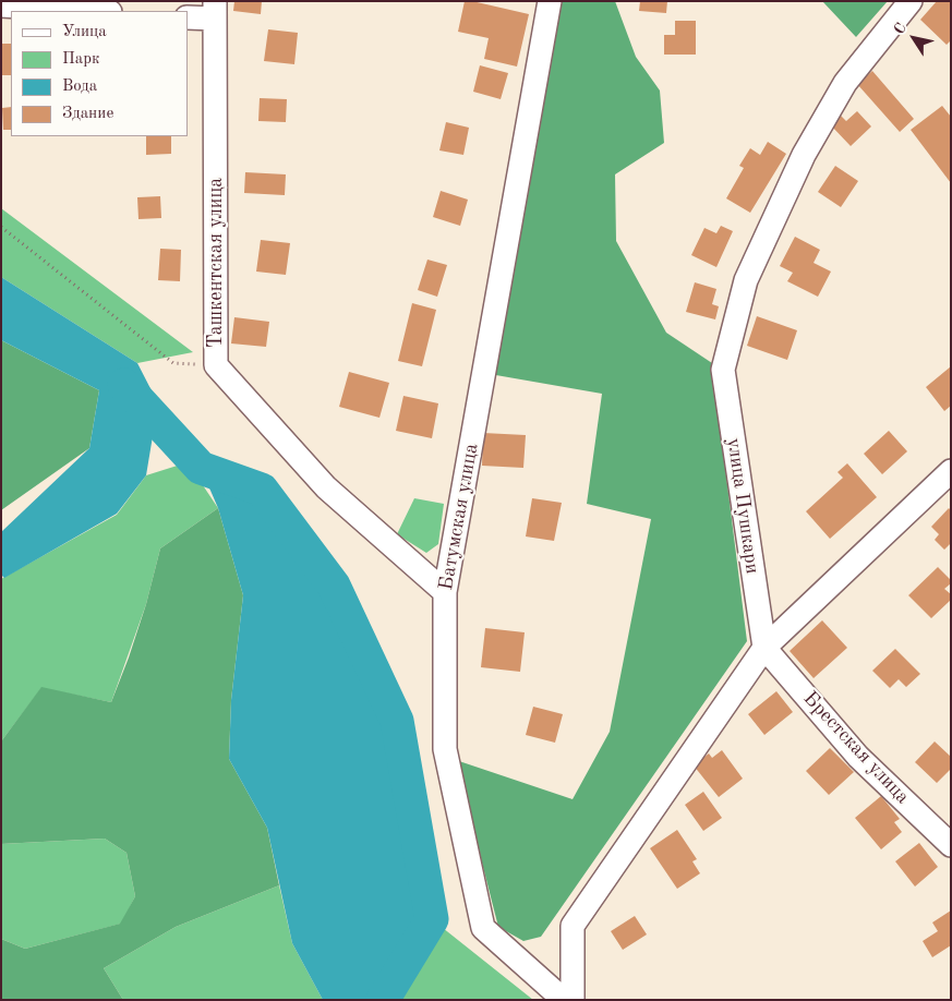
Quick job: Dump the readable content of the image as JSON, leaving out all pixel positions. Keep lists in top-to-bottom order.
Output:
{
  "streets": {
    "street": [
      "Ташкентская улица",
      "улица Пушкари",
      "Батумская улица",
      "Брестская улица"
    ]
  },
  "crossings": [
    ["Ташкентская улица", "Батумская улица"],
    ["улица Пушкари", "Брестская улица"]
  ],
  "legend": [
    "Улица",
    "Парк",
    "Вода",
    "Здание"
  ],
  "north": "top left"
}
